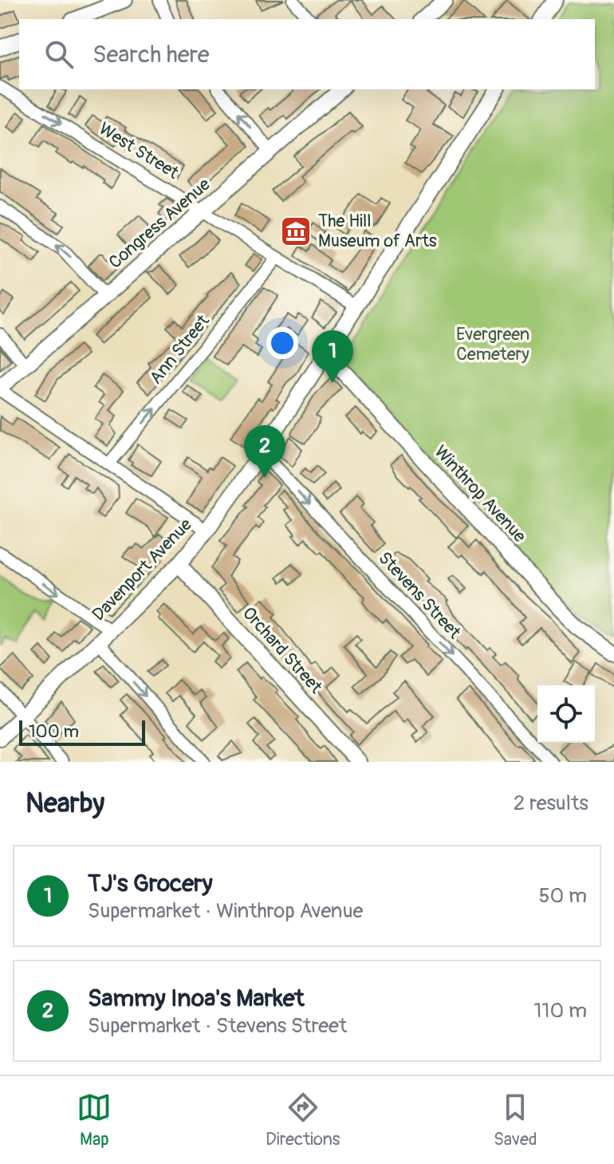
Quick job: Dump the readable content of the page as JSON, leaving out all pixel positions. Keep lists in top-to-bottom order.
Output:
{
  "streets": {
    "main road": [
      "Congress Avenue",
      "Winthrop Avenue",
      "Davenport Avenue",
      "Orchard Street"
    ],
    "street": ["West Street", "Ann Street", "Stevens Street"]
  },
  "crossings": [
    ["West Street", "Congress Avenue"],
    ["West Street", "Ann Street"],
    ["West Street", "Davenport Avenue"],
    ["Winthrop Avenue", "Davenport Avenue"],
    ["Davenport Avenue", "Stevens Street"],
    ["Davenport Avenue", "Orchard Street"]
  ],
  "one_way": ["West Street", "Ann Street", "Stevens Street"],
  "parks": ["Evergreen Cemetery"],
  "places": {
    "museum": ["The Hill Museum of Arts"]
  },
  "scale_bar": "100 m",
  "page": {
    "search": "Search here",
    "pins": ["1", "2"],
    "scale": "100 m",
    "heading": ["Nearby", "2 results"],
    "list": [
      {
        "mark": "1",
        "name": "TJ's Grocery",
        "note": "Supermarket · Winthrop Avenue",
        "value": "50 m"
      },
      {
        "mark": "2",
        "name": "Sammy Inoa's Market",
        "note": "Supermarket · Stevens Street",
        "value": "110 m"
      }
    ],
    "nav": ["Map", "Directions", "Saved"]
  }
}
